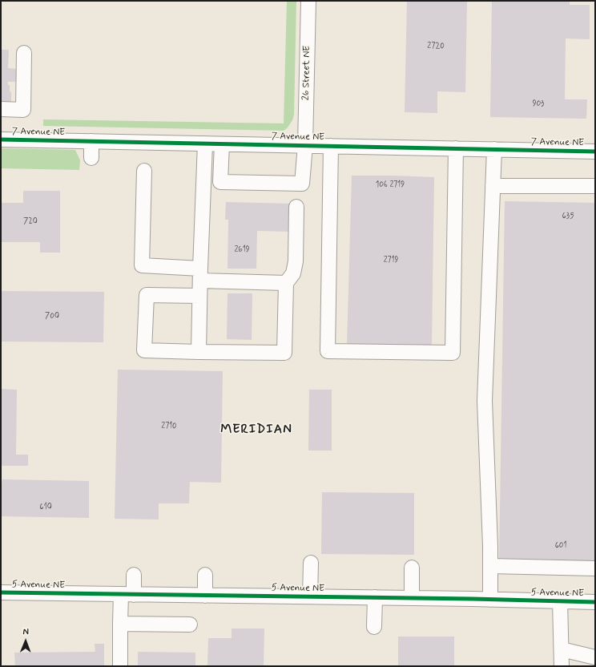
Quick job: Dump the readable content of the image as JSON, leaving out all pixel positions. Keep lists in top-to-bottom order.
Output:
{
  "streets": {
    "street": ["26 Street NE", "7 Avenue NE", "5 Avenue NE"]
  },
  "crossings": [
    ["26 Street NE", "7 Avenue NE"]
  ],
  "districts": ["MERIDIAN"],
  "house_numbers": [
    "2720",
    "903",
    "106 2719",
    "635",
    "720",
    "2619",
    "2719",
    "700",
    "2710",
    "610",
    "601"
  ],
  "north": "top"
}
